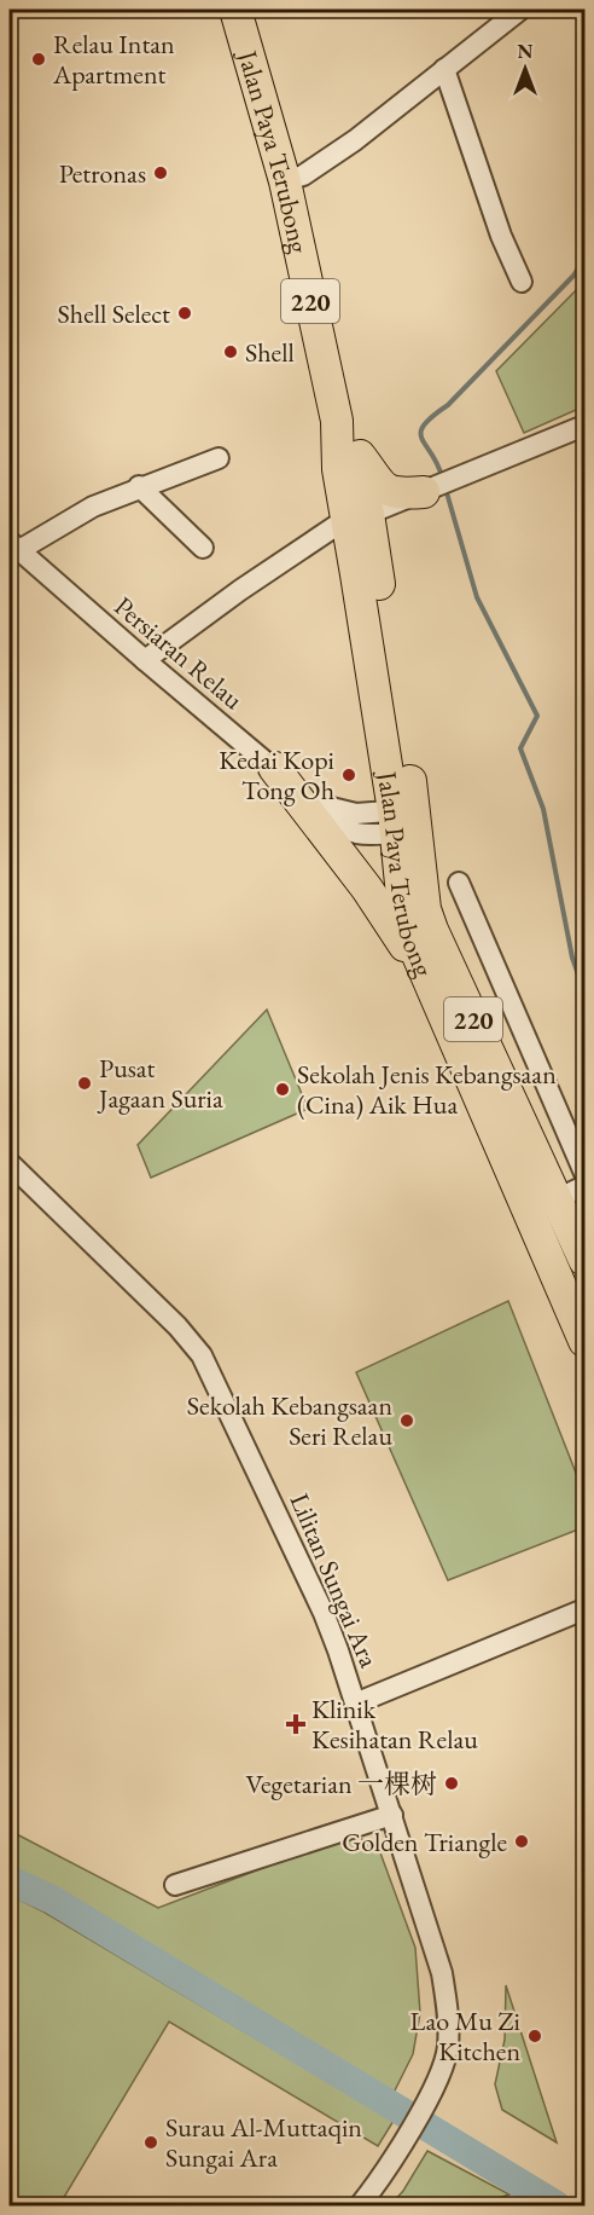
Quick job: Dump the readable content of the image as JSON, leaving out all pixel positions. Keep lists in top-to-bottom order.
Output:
{
  "streets": {
    "main road": ["Jalan Paya Terubong", "220"],
    "street": ["Persiaran Relau", "Lilitan Sungai Ara"]
  },
  "crossings": [
    ["Jalan Paya Terubong", "Persiaran Relau"]
  ],
  "places": {
    "other": [
      "Relau Intan Apartment",
      "Petronas",
      "Shell Select",
      "Shell",
      "Kedai Kopi Tong Oh",
      "Pusat Jagaan Suria",
      "Sekolah Jenis Kebangsaan (Cina) Aik Hua",
      "Sekolah Kebangsaan Seri Relau",
      "Vegetarian 一棵树",
      "Golden Triangle",
      "Lao Mu Zi Kitchen",
      "Surau Al-Muttaqin Sungai Ara"
    ],
    "health": ["Klinik Kesihatan Relau"]
  },
  "north": "top"
}
